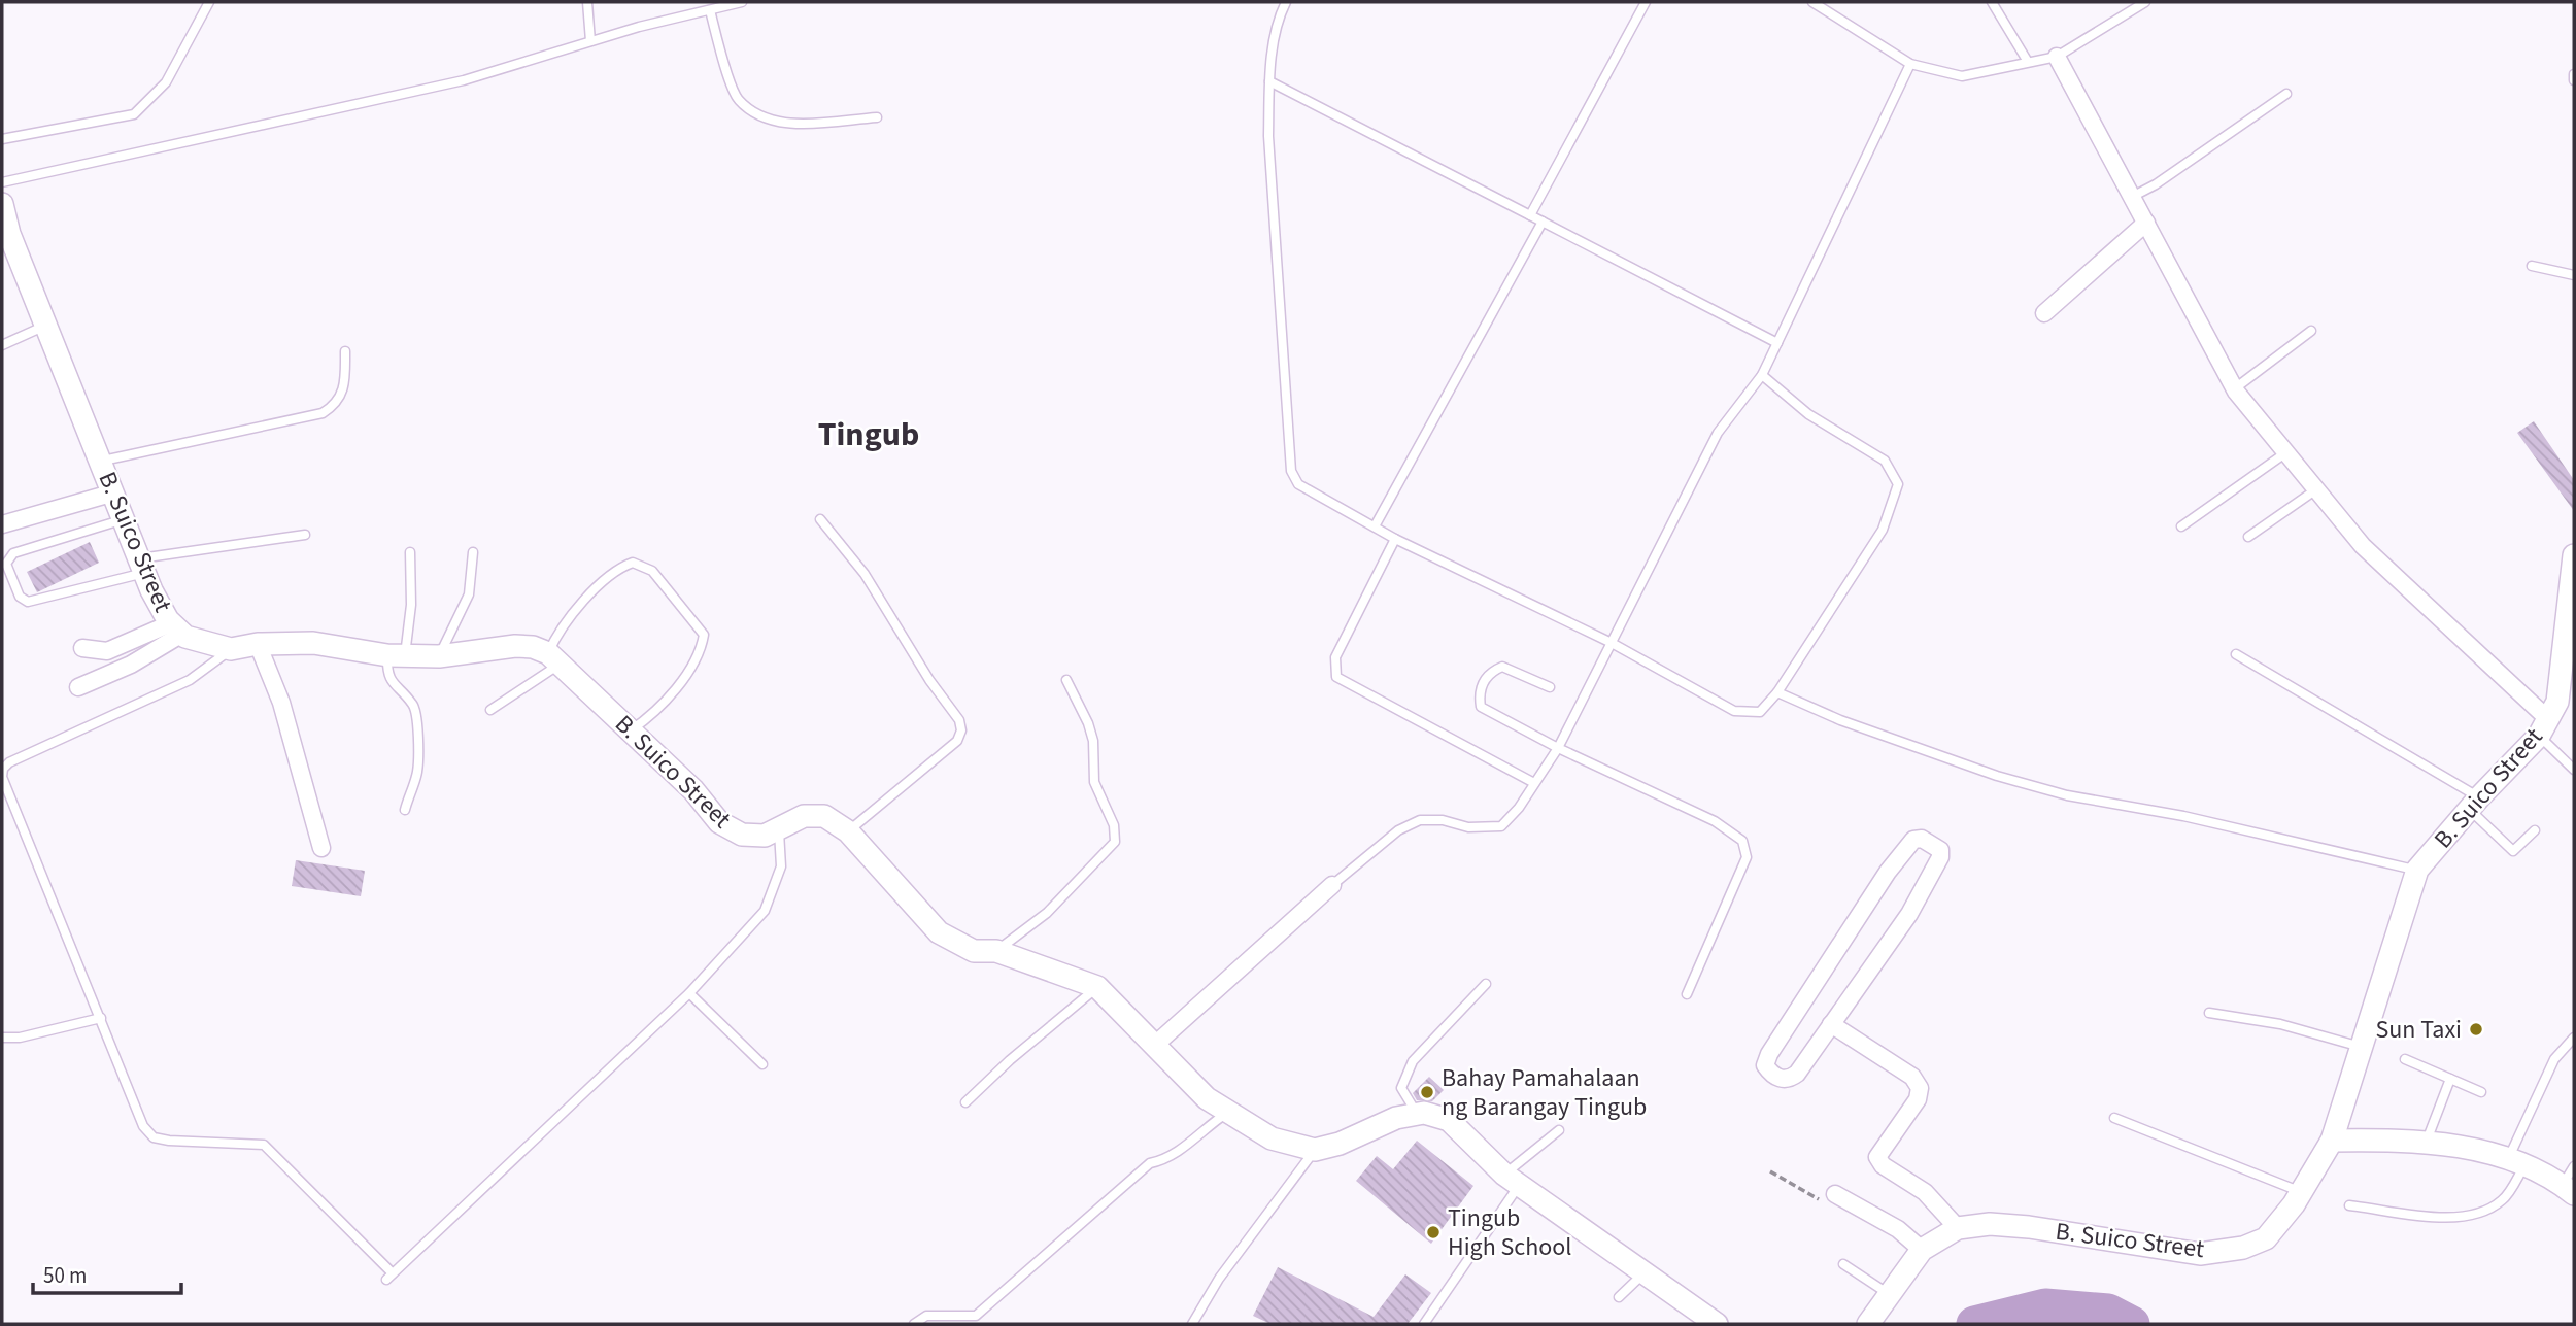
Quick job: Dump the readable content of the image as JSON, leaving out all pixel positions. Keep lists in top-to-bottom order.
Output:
{
  "streets": {
    "street": ["B. Suico Street"]
  },
  "districts": ["Tingub"],
  "places": ["Sun Taxi", "Bahay Pamahalaan ng Barangay Tingub", "Tingub High School"],
  "scale_bar": "50 m"
}
